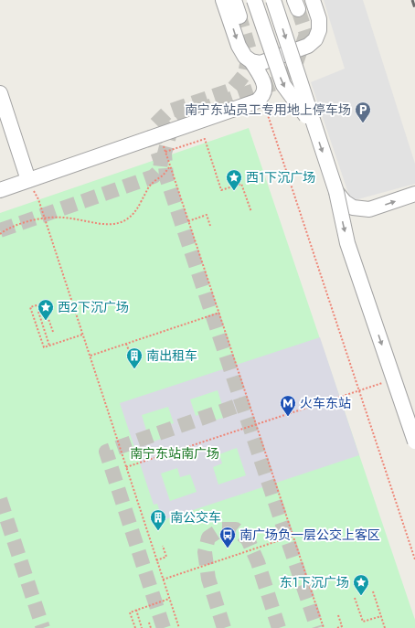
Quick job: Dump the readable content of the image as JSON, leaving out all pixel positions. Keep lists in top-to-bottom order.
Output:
{
  "parks": ["南宁东站南广场"],
  "places": {
    "parking": ["南宁东站员工专用地上停车场"],
    "place": ["西1下沉广场", "西2下沉广场", "东1下沉广场"],
    "building": ["南出租车", "南公交车"],
    "metro station": ["火车东站"],
    "bus stop": ["南广场负一层公交上客区"]
  }
}
